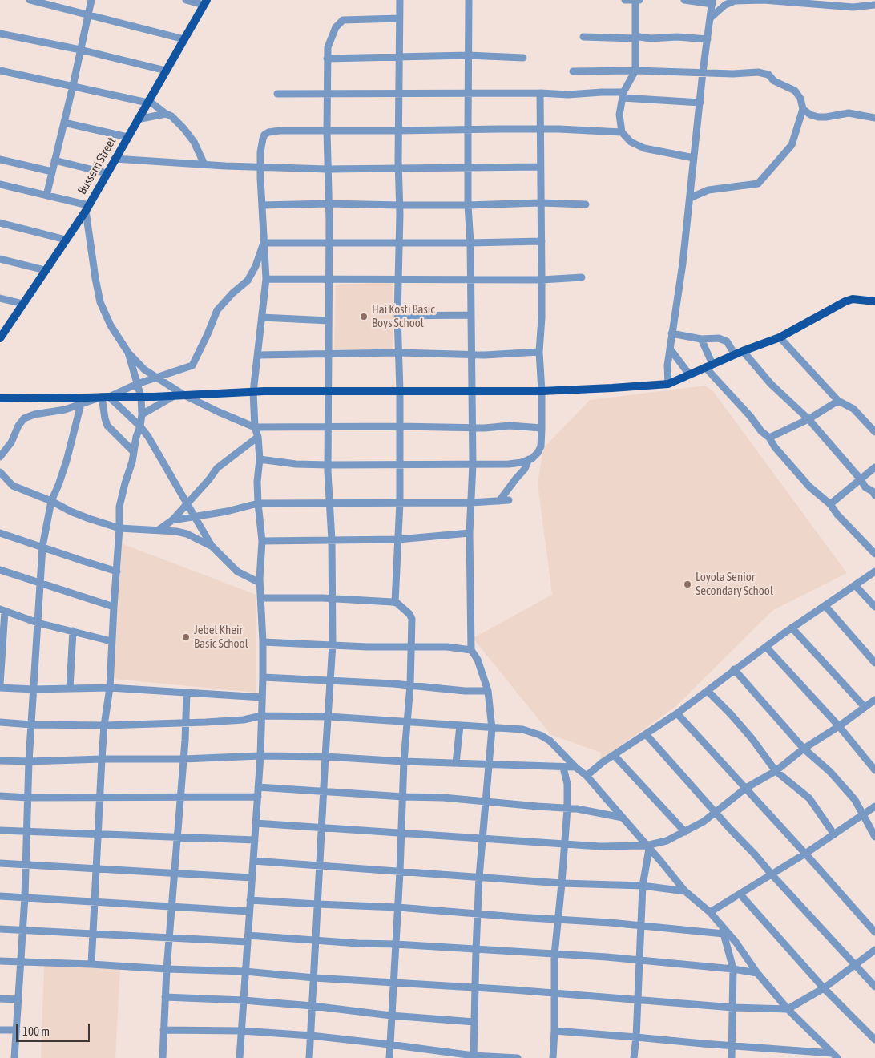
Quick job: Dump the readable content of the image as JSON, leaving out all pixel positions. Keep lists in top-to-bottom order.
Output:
{
  "streets": {
    "main road": ["Busserri Street"]
  },
  "places": ["Hai Kosti Basic Boys School", "Loyola Senior Secondary School", "Jebel Kheir Basic School"],
  "scale_bar": "100 m"
}
